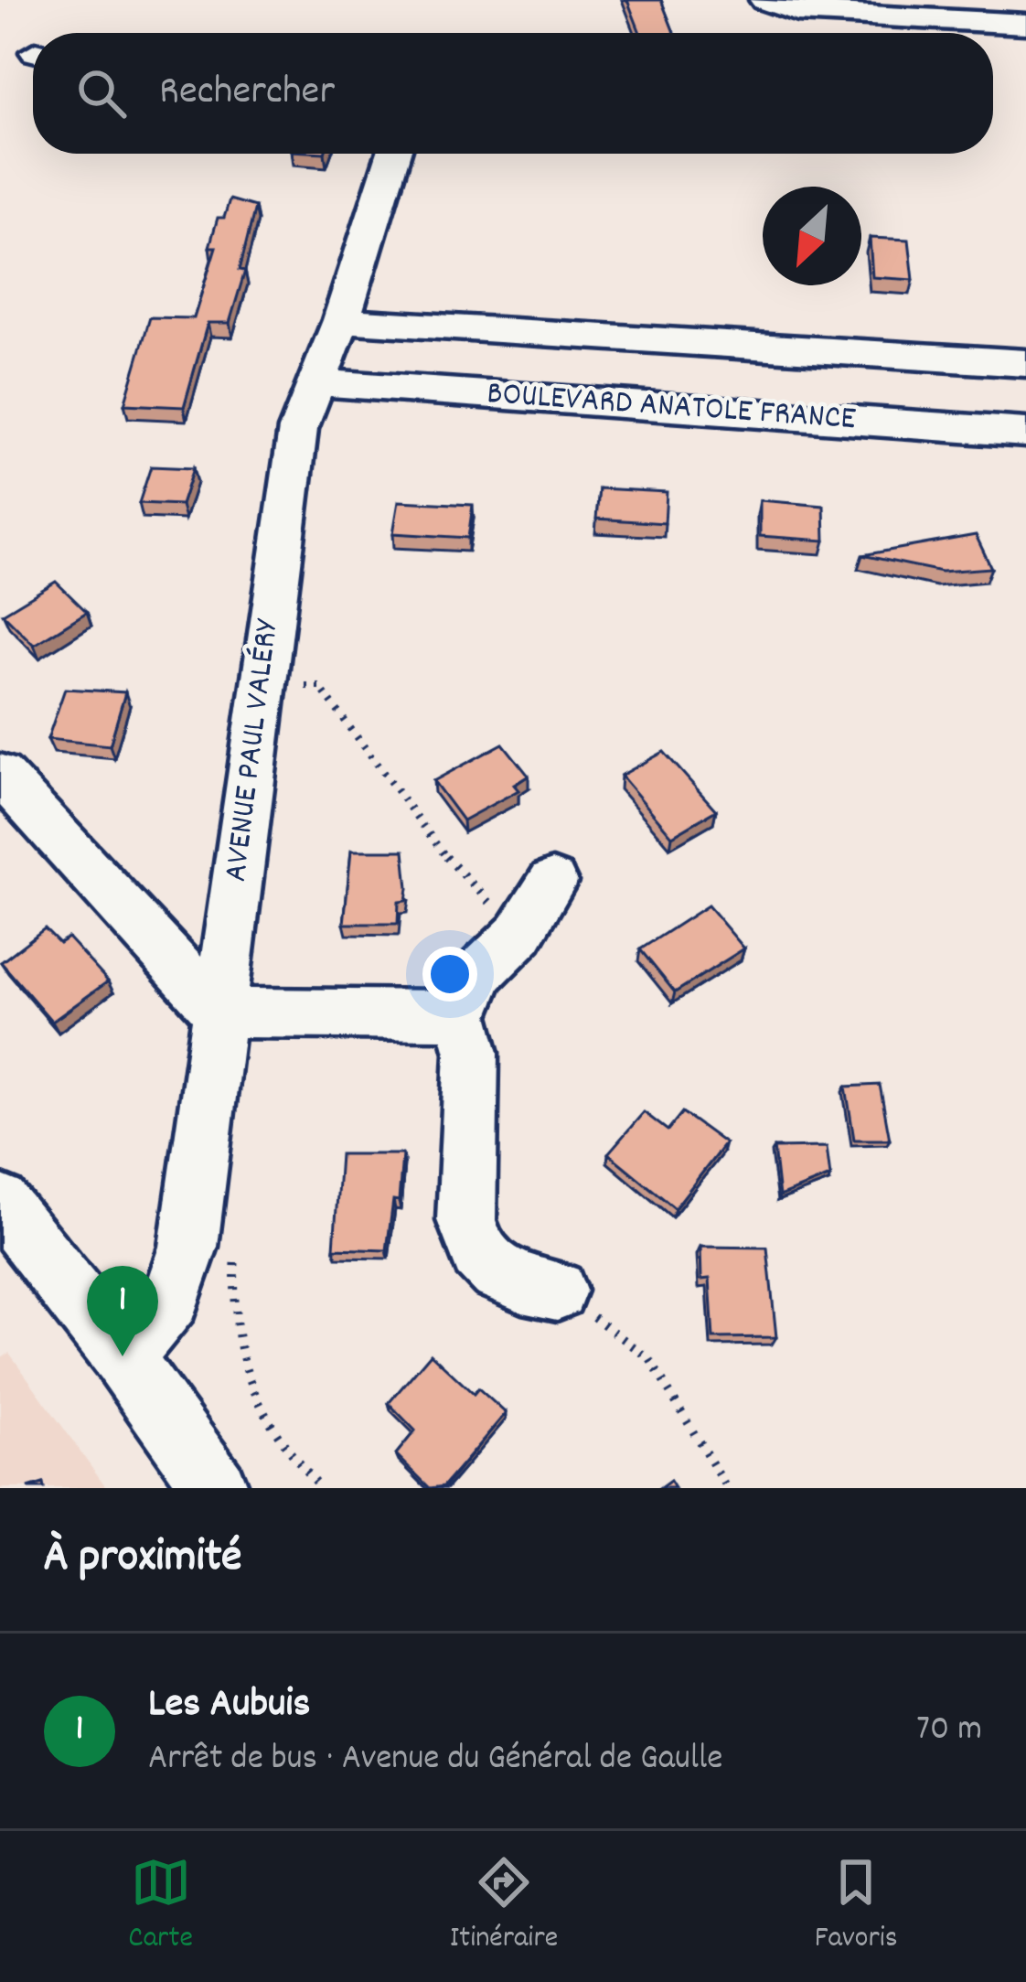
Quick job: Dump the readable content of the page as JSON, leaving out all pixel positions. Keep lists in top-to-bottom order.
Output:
{
  "streets": {
    "street": ["BOULEVARD ANATOLE FRANCE", "AVENUE PAUL VALÉRY"]
  },
  "crossings": [
    ["BOULEVARD ANATOLE FRANCE", "AVENUE PAUL VALÉRY"]
  ],
  "north": "bottom left",
  "page": {
    "search": "Rechercher",
    "pins": "1",
    "heading": "À proximité",
    "list": [
      {
        "mark": "1",
        "name": "Les Aubuis",
        "note": "Arrêt de bus · Avenue du Général de Gaulle",
        "value": "70 m"
      }
    ],
    "nav": ["Carte", "Itinéraire", "Favoris"]
  }
}
